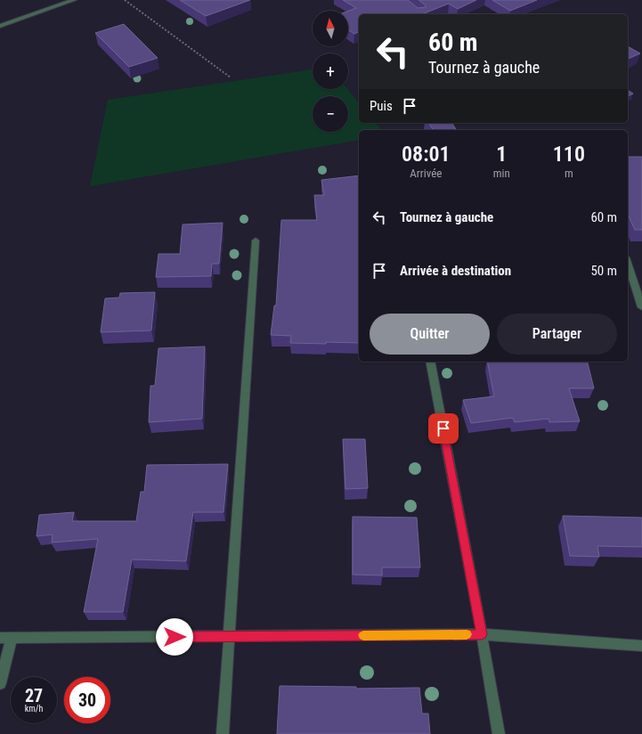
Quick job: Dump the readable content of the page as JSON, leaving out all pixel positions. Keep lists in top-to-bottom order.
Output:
{
  "north": "top",
  "page": {
    "map_buttons": ["+", "−"],
    "turn": ["60 m", "Tournez à gauche"],
    "then": "Puis",
    "eta": [
      "08:01",
      "Arrivée",
      "1",
      "min",
      "110",
      "m"
    ],
    "list": [
      {
        "name": "Tournez à gauche",
        "value": "60 m"
      },
      {
        "name": "Arrivée à destination",
        "value": "50 m"
      }
    ],
    "buttons": ["Quitter", "Partager"],
    "speed": "27 km/h",
    "limit": "30"
  }
}
